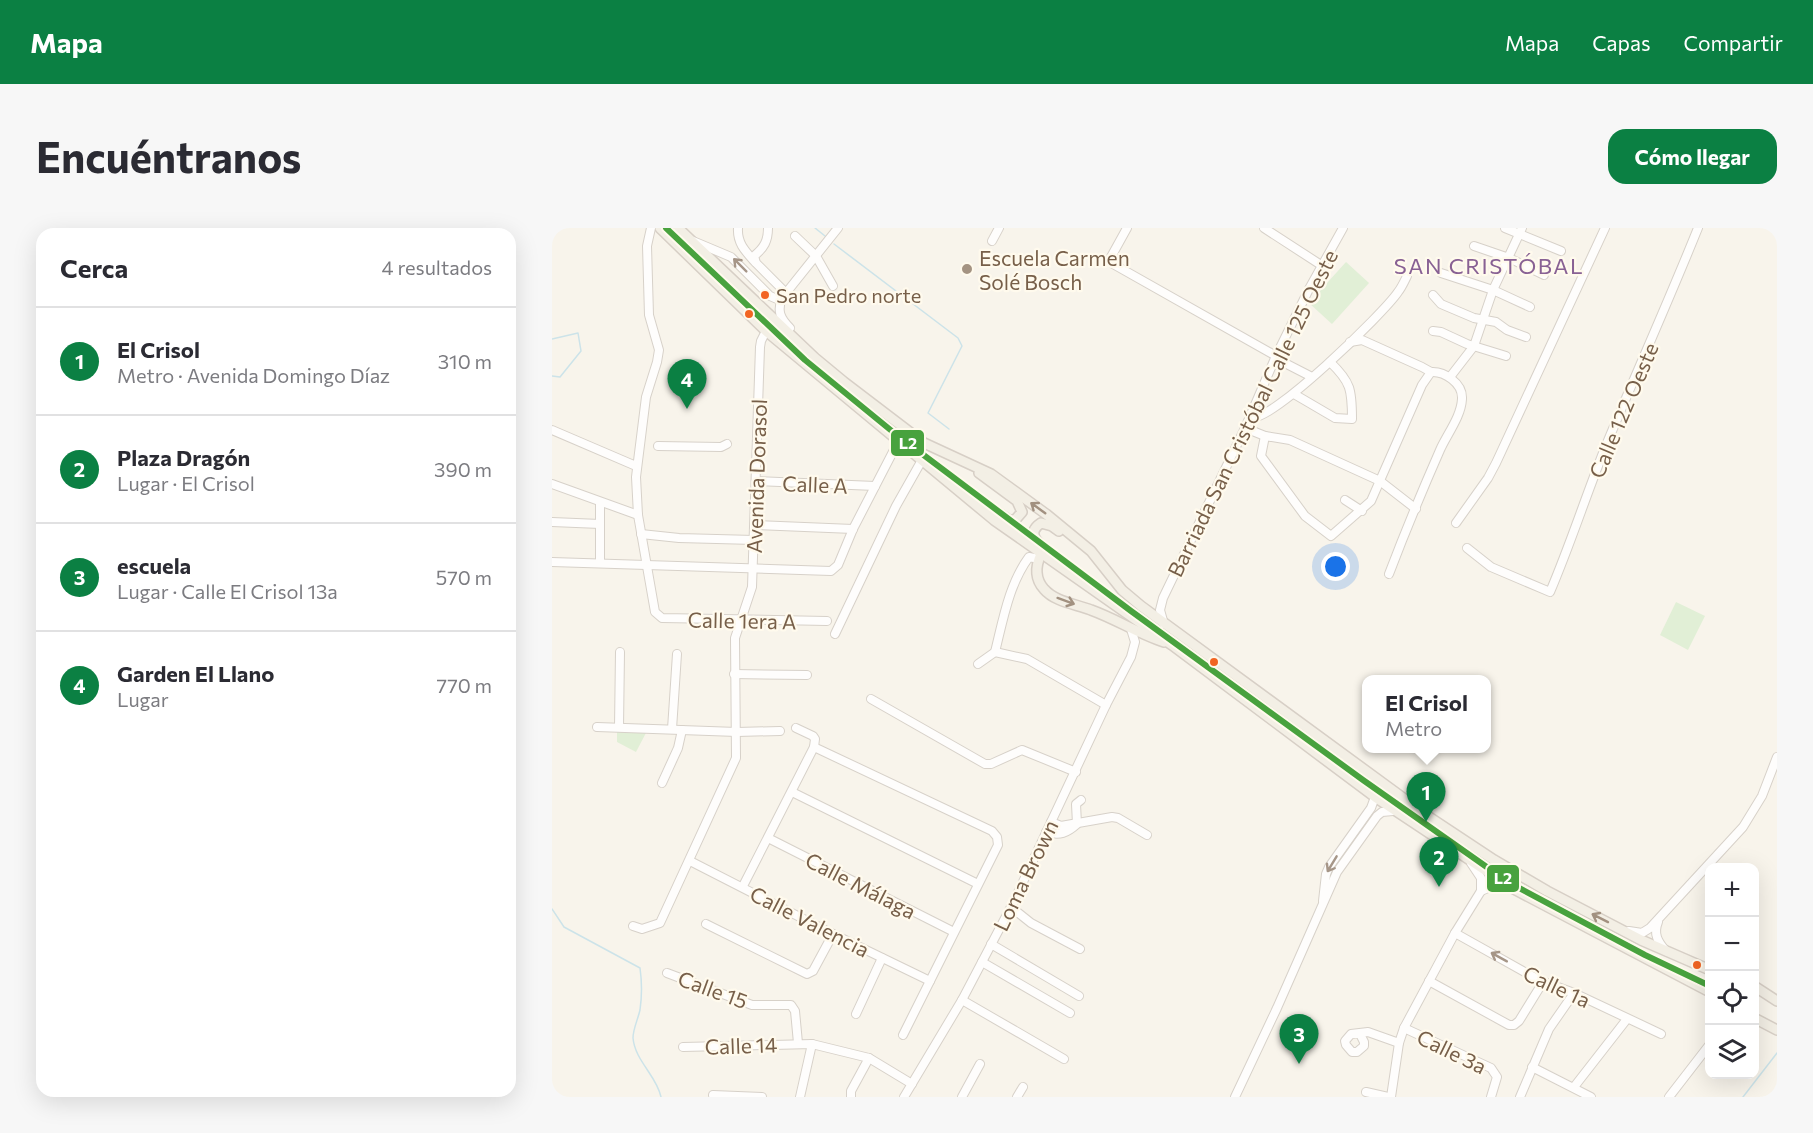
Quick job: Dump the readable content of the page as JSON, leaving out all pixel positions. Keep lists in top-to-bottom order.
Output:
{
  "streets": {
    "street": [
      "Calle 122 Oeste",
      "Barriada San Cristóbal Calle 125 Oeste",
      "Avenida Dorasol",
      "Calle A",
      "Calle 1era A",
      "Loma Brown",
      "Calle Málaga",
      "Calle Valencia",
      "Calle 1a",
      "Calle 15",
      "Calle 14",
      "Calle 3a"
    ]
  },
  "crossings": [
    ["Avenida Dorasol", "Calle A"],
    ["Avenida Dorasol", "Calle 1era A"],
    ["Avenida Dorasol", "Calle Valencia"],
    ["Loma Brown", "Calle 14"],
    ["Calle 15", "Calle 14"]
  ],
  "one_way": ["Calle 1a"],
  "districts": ["SAN CRISTÓBAL"],
  "places": ["Escuela Carmen Solé Bosch", "San Pedro norte"],
  "lines": ["transit line L2"],
  "page": {
    "header": "Mapa",
    "nav": ["Mapa", "Capas", "Compartir"],
    "buttons": "Cómo llegar",
    "title": "Encuéntranos",
    "heading": ["Cerca", "4 resultados"],
    "list": [
      {
        "mark": "1",
        "name": "El Crisol",
        "note": "Metro · Avenida Domingo Díaz",
        "value": "310 m"
      },
      {
        "mark": "2",
        "name": "Plaza Dragón",
        "note": "Lugar · El Crisol",
        "value": "390 m"
      },
      {
        "mark": "3",
        "name": "escuela",
        "note": "Lugar · Calle El Crisol 13a",
        "value": "570 m"
      },
      {
        "mark": "4",
        "name": "Garden El Llano",
        "note": "Lugar",
        "value": "770 m"
      }
    ],
    "pins": [
      "4",
      "1",
      "2",
      "3"
    ],
    "popup": ["El Crisol", "Metro"],
    "map_buttons": ["+", "−"]
  }
}
